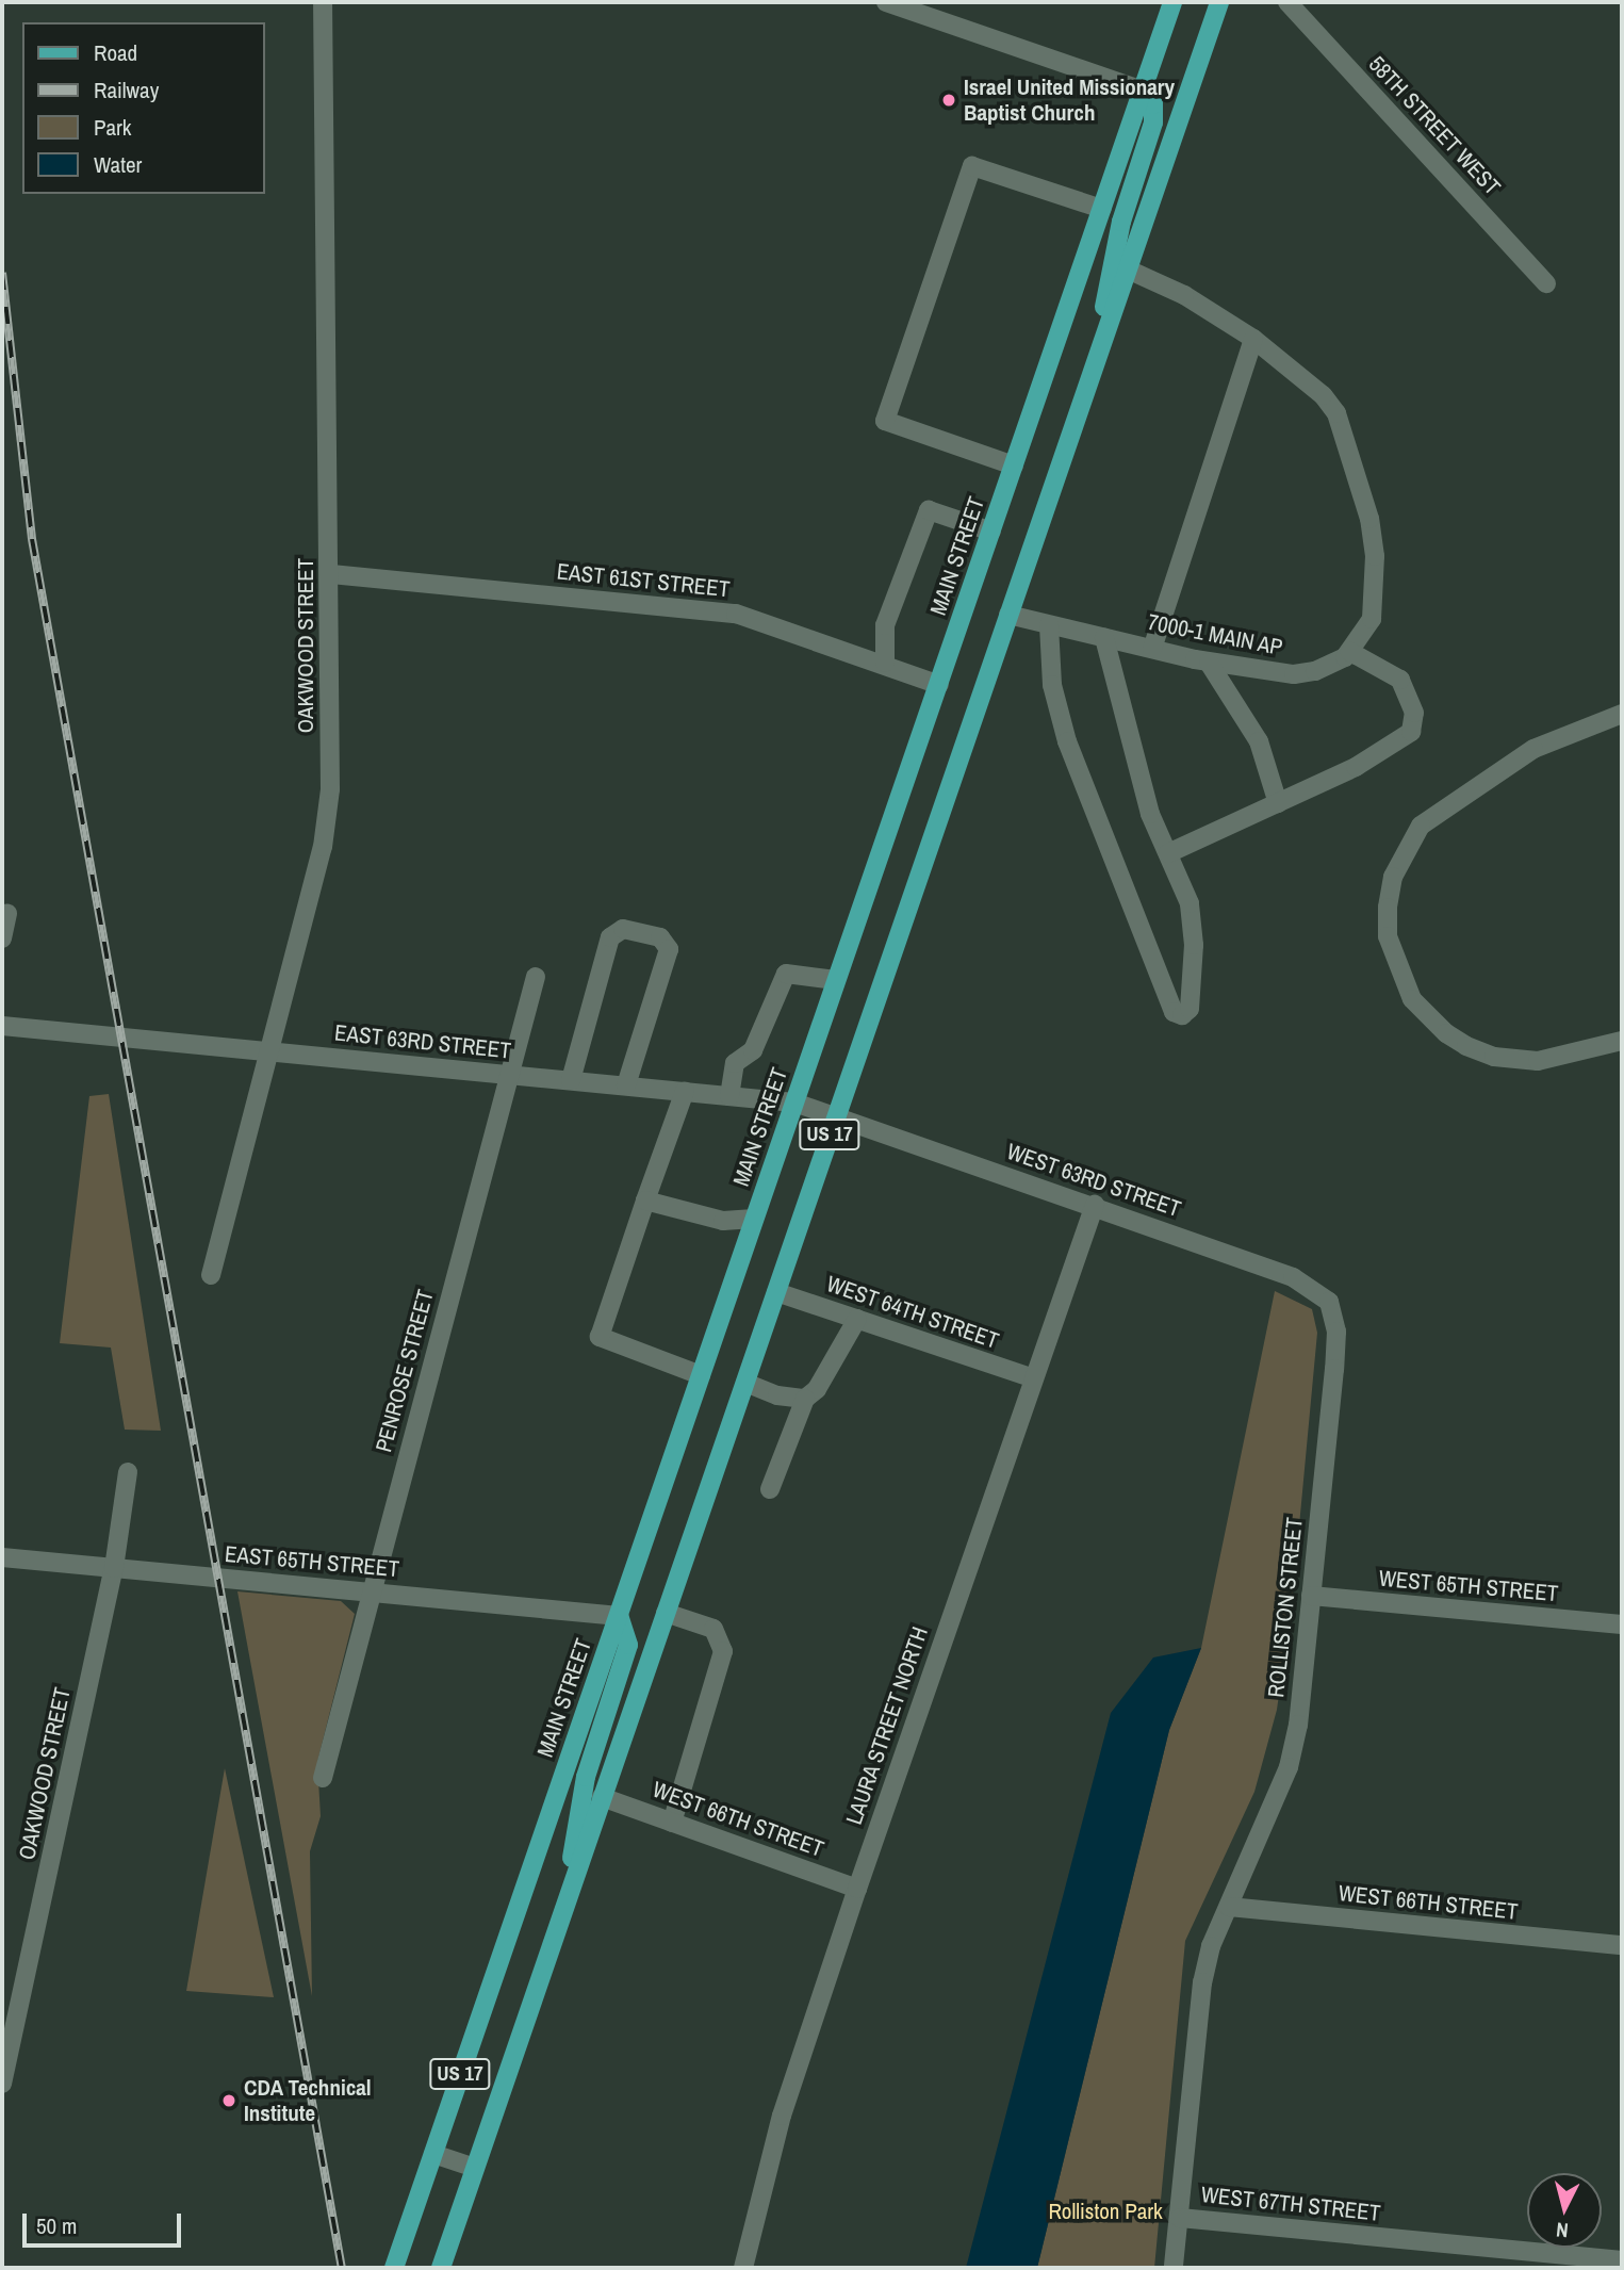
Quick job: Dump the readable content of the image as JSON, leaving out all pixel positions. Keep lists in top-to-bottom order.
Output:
{
  "streets": {
    "main road": ["MAIN STREET", "US 17"],
    "street": [
      "58TH STREET WEST",
      "EAST 61ST STREET",
      "7000-1 MAIN AP",
      "OAKWOOD STREET",
      "EAST 63RD STREET",
      "WEST 63RD STREET",
      "WEST 64TH STREET",
      "PENROSE STREET",
      "EAST 65TH STREET",
      "WEST 65TH STREET",
      "ROLLISTON STREET",
      "LAURA STREET NORTH",
      "WEST 66TH STREET",
      "WEST 67TH STREET"
    ]
  },
  "crossings": [
    ["MAIN STREET", "EAST 61ST STREET"],
    ["MAIN STREET", "EAST 63RD STREET"],
    ["MAIN STREET", "EAST 65TH STREET"],
    ["EAST 61ST STREET", "OAKWOOD STREET"],
    ["7000-1 MAIN AP", "US 17"],
    ["OAKWOOD STREET", "EAST 63RD STREET"],
    ["OAKWOOD STREET", "EAST 65TH STREET"],
    ["EAST 63RD STREET", "US 17"],
    ["EAST 63RD STREET", "WEST 63RD STREET"],
    ["EAST 63RD STREET", "PENROSE STREET"],
    ["US 17", "WEST 63RD STREET"],
    ["US 17", "WEST 64TH STREET"],
    ["US 17", "WEST 66TH STREET"],
    ["WEST 63RD STREET", "ROLLISTON STREET"],
    ["WEST 63RD STREET", "LAURA STREET NORTH"],
    ["WEST 64TH STREET", "LAURA STREET NORTH"],
    ["PENROSE STREET", "EAST 65TH STREET"],
    ["WEST 65TH STREET", "ROLLISTON STREET"],
    ["ROLLISTON STREET", "WEST 66TH STREET"],
    ["ROLLISTON STREET", "WEST 67TH STREET"],
    ["LAURA STREET NORTH", "WEST 66TH STREET"],
    ["WEST 66TH STREET", "WEST 67TH STREET"]
  ],
  "parks": ["Rolliston Park"],
  "places": ["Israel United Missionary Baptist Church", "CDA Technical Institute"],
  "legend": [
    "Road",
    "Railway",
    "Park",
    "Water"
  ],
  "scale_bar": "50 m",
  "north": "bottom"
}
